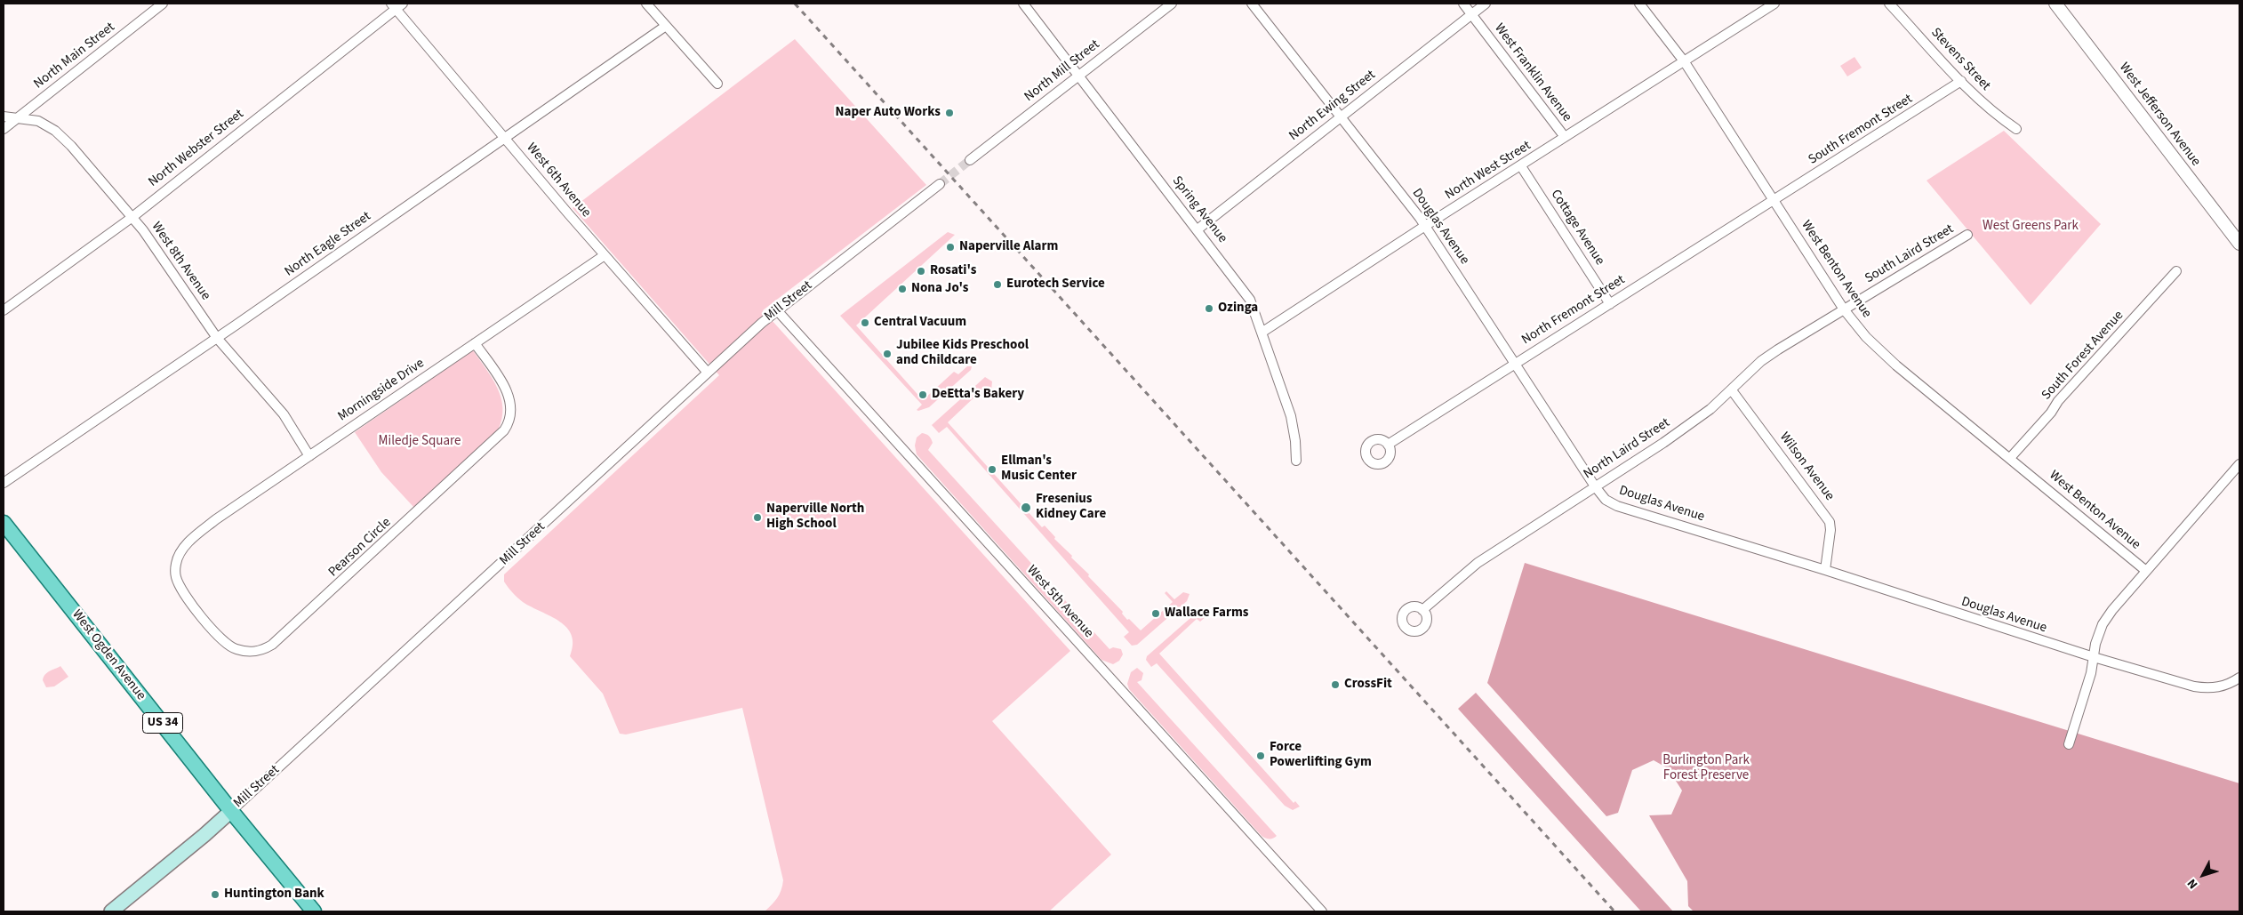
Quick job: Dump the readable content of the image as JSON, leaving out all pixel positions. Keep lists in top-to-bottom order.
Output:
{
  "streets": {
    "main road": ["Mill Street", "West Ogden Avenue", "US 34"],
    "street": [
      "North Main Street",
      "Stevens Street",
      "North Mill Street",
      "West Franklin Avenue",
      "North Ewing Street",
      "West Jefferson Avenue",
      "South Fremont Street",
      "North Webster Street",
      "North West Street",
      "West 6th Avenue",
      "Spring Avenue",
      "Douglas Avenue",
      "Cottage Avenue",
      "North Eagle Street",
      "South Laird Street",
      "West 8th Avenue",
      "West Benton Avenue",
      "North Fremont Street",
      "South Forest Avenue",
      "Morningside Drive",
      "North Laird Street",
      "Wilson Avenue",
      "Pearson Circle",
      "West 5th Avenue"
    ]
  },
  "crossings": [
    ["North Main Street", "West 8th Avenue"],
    ["Stevens Street", "South Fremont Street"],
    ["North Mill Street", "Spring Avenue"],
    ["West Franklin Avenue", "North Ewing Street"],
    ["West Franklin Avenue", "North West Street"],
    ["North Ewing Street", "Spring Avenue"],
    ["North Ewing Street", "Douglas Avenue"],
    ["South Fremont Street", "West Benton Avenue"],
    ["South Fremont Street", "North Fremont Street"],
    ["North Webster Street", "West 6th Avenue"],
    ["North Webster Street", "West 8th Avenue"],
    ["North West Street", "Spring Avenue"],
    ["North West Street", "Douglas Avenue"],
    ["North West Street", "Cottage Avenue"],
    ["North West Street", "West Benton Avenue"],
    ["West 6th Avenue", "North Eagle Street"],
    ["West 6th Avenue", "Mill Street"],
    ["West 6th Avenue", "Morningside Drive"],
    ["Douglas Avenue", "North Fremont Street"],
    ["Douglas Avenue", "North Laird Street"],
    ["Douglas Avenue", "Wilson Avenue"],
    ["Cottage Avenue", "North Fremont Street"],
    ["North Eagle Street", "West 8th Avenue"],
    ["South Laird Street", "West Benton Avenue"],
    ["South Laird Street", "North Laird Street"],
    ["West 8th Avenue", "Morningside Drive"],
    ["West Benton Avenue", "North Fremont Street"],
    ["West Benton Avenue", "South Forest Avenue"],
    ["West Benton Avenue", "North Laird Street"],
    ["Mill Street", "West 5th Avenue"],
    ["Mill Street", "West Ogden Avenue"],
    ["Morningside Drive", "Pearson Circle"],
    ["North Laird Street", "Wilson Avenue"]
  ],
  "parks": ["West Greens Park", "Miledje Square", "Burlington Park Forest Preserve"],
  "places": [
    "Naper Auto Works",
    "Naperville Alarm",
    "Rosati's",
    "Eurotech Service",
    "Nona Jo's",
    "Ozinga",
    "Central Vacuum",
    "Jubilee Kids Preschool and Childcare",
    "DeEtta's Bakery",
    "Ellman's Music Center",
    "Fresenius Kidney Care",
    "Naperville North High School",
    "Wallace Farms",
    "CrossFit",
    "Force Powerlifting Gym",
    "Huntington Bank"
  ],
  "north": "bottom left"
}
